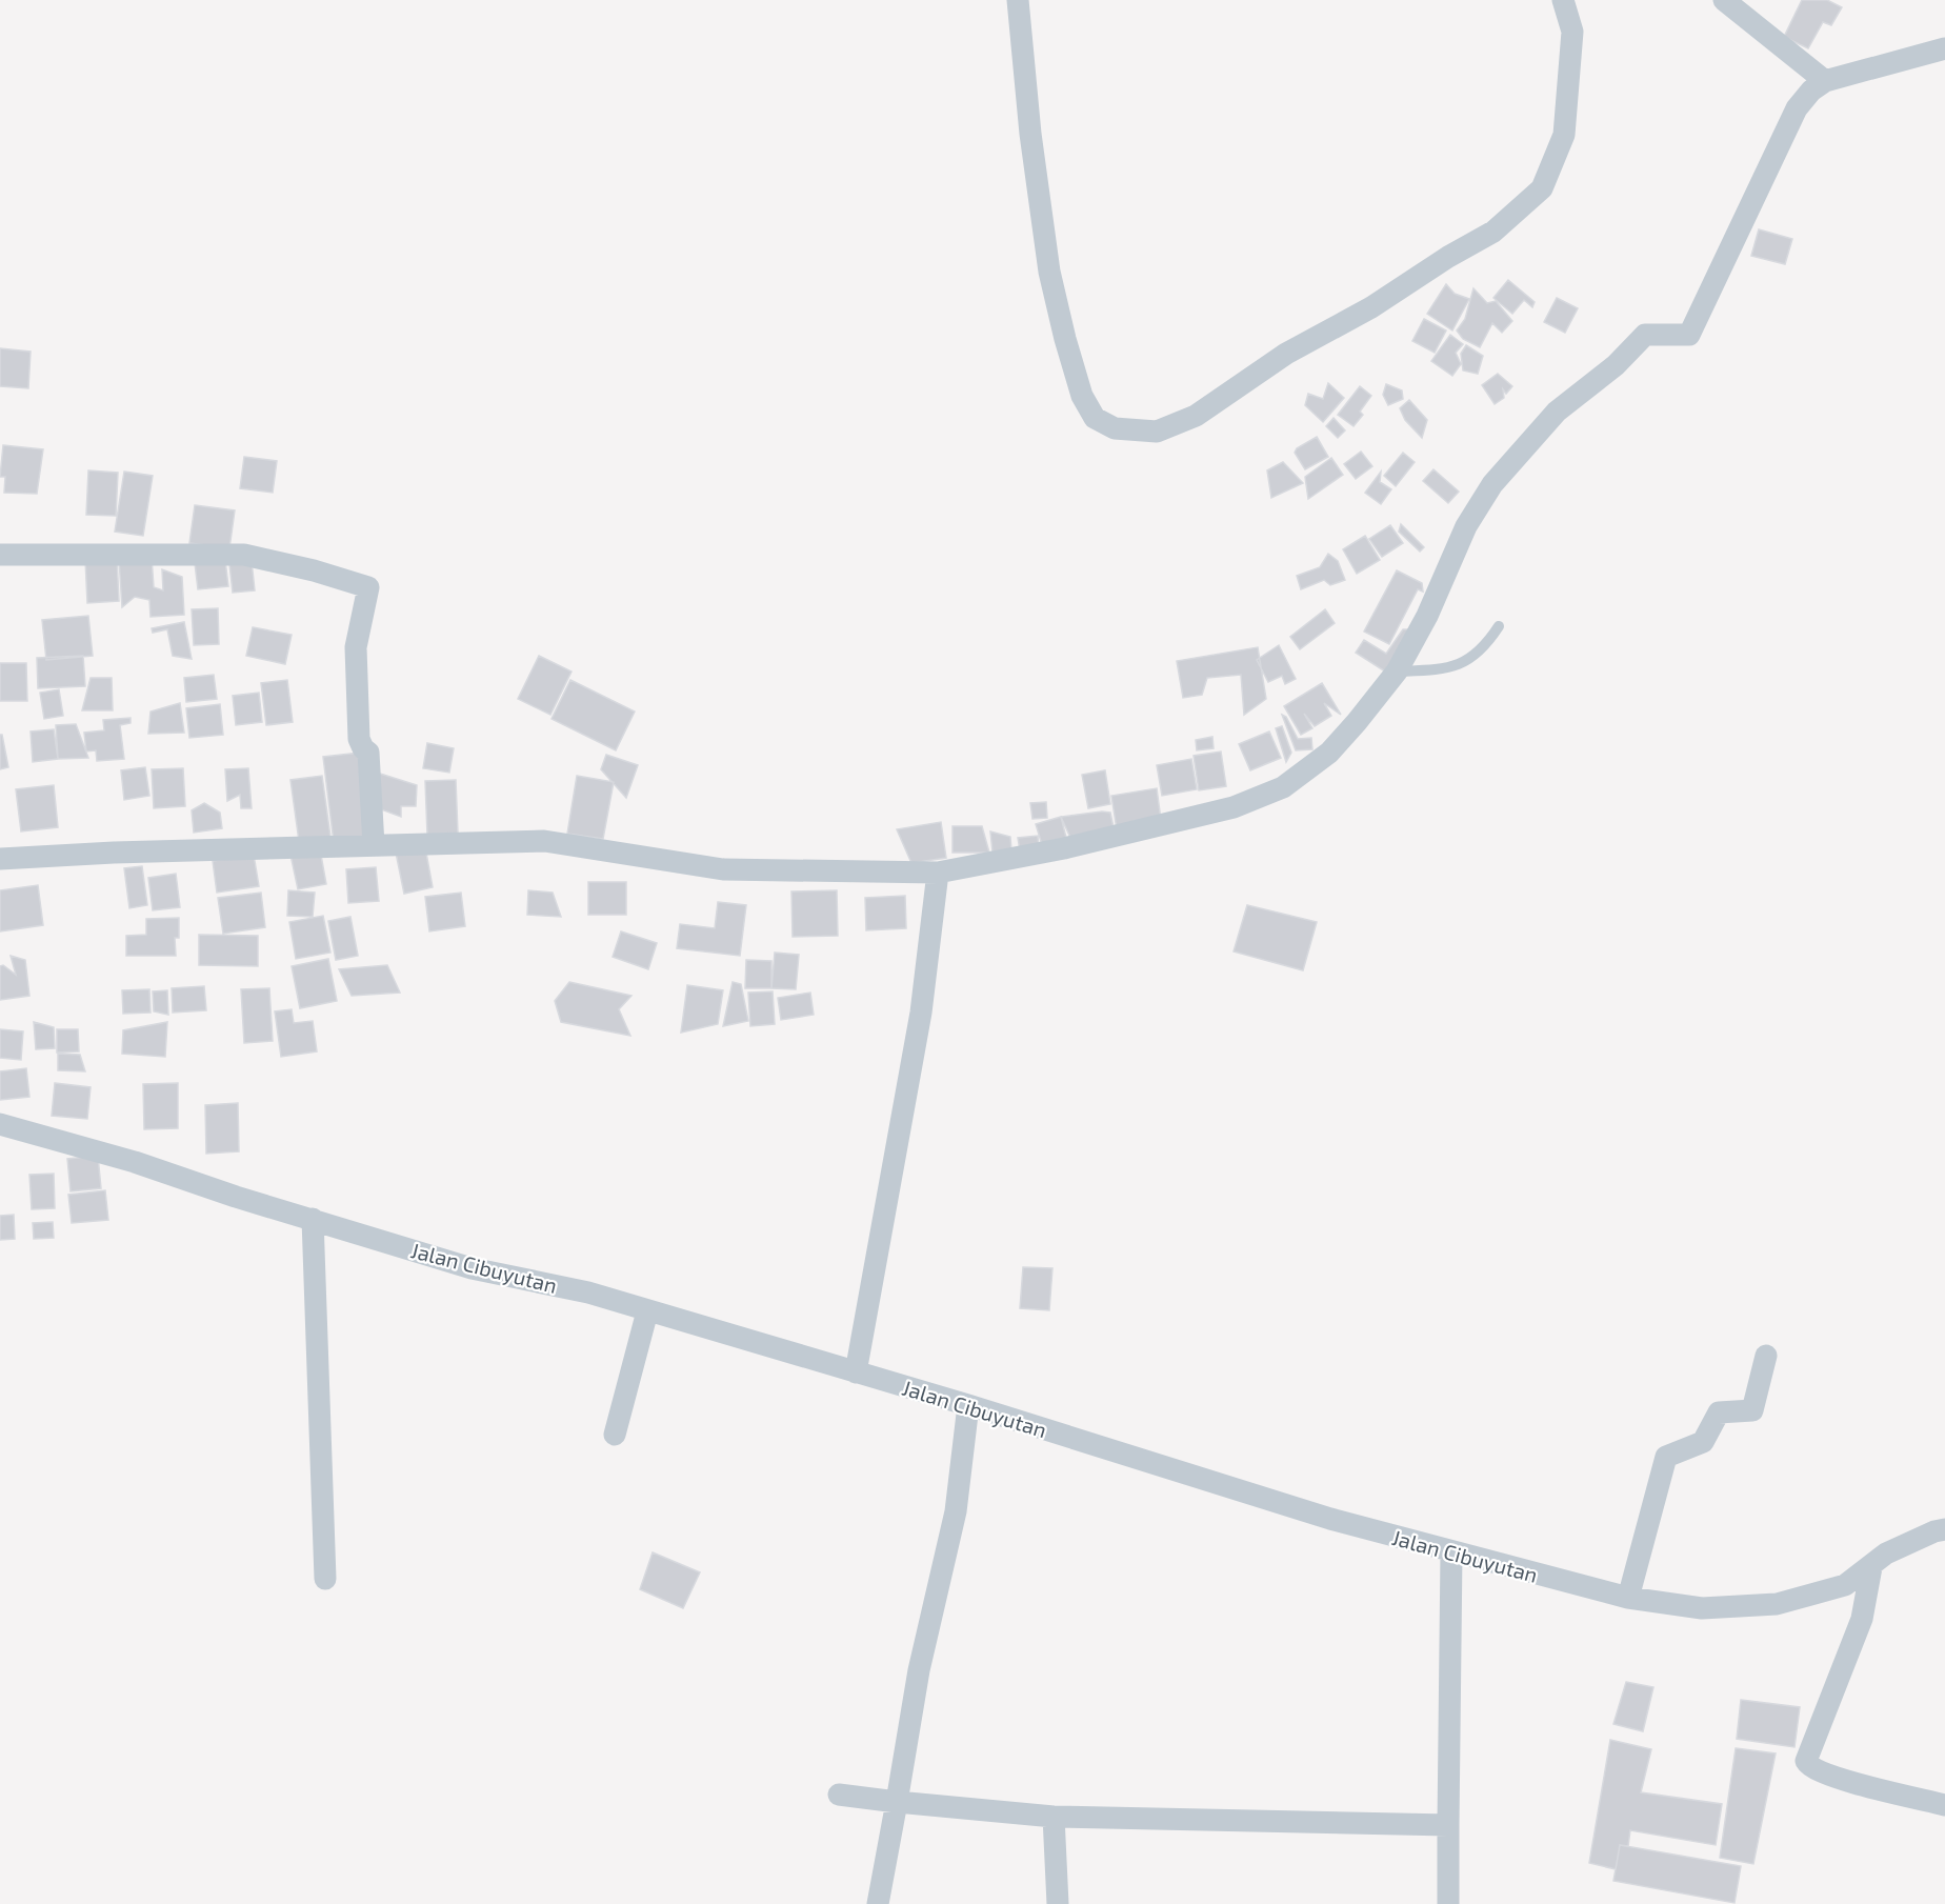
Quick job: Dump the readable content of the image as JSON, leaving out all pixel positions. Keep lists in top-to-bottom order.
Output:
{
  "streets": {
    "street": ["Jalan Cibuyutan"]
  }
}
